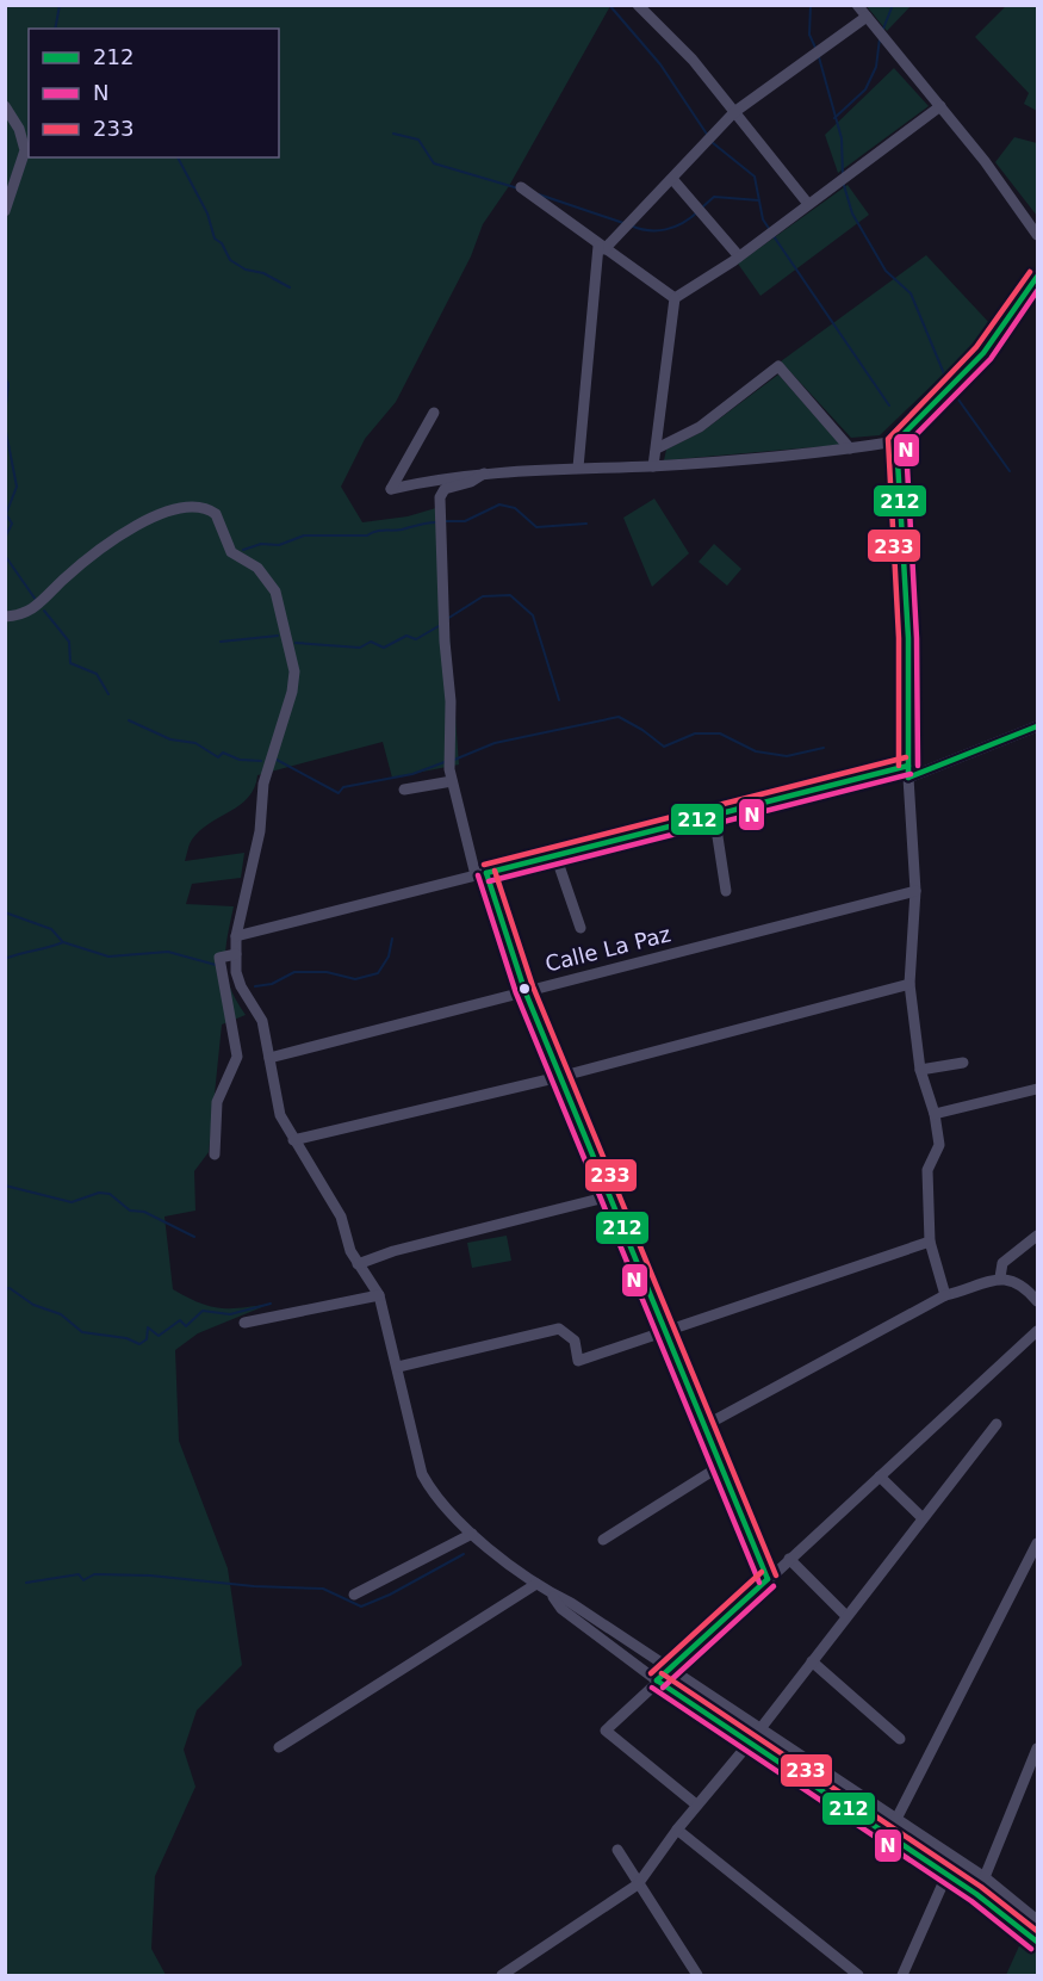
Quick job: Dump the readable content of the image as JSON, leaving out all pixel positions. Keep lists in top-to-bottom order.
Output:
{
  "streets": {
    "street": ["Calle La Paz"]
  },
  "lines": ["transit line 233", "transit line 212", "transit line N"],
  "legend": ["212", "N", "233"]
}
